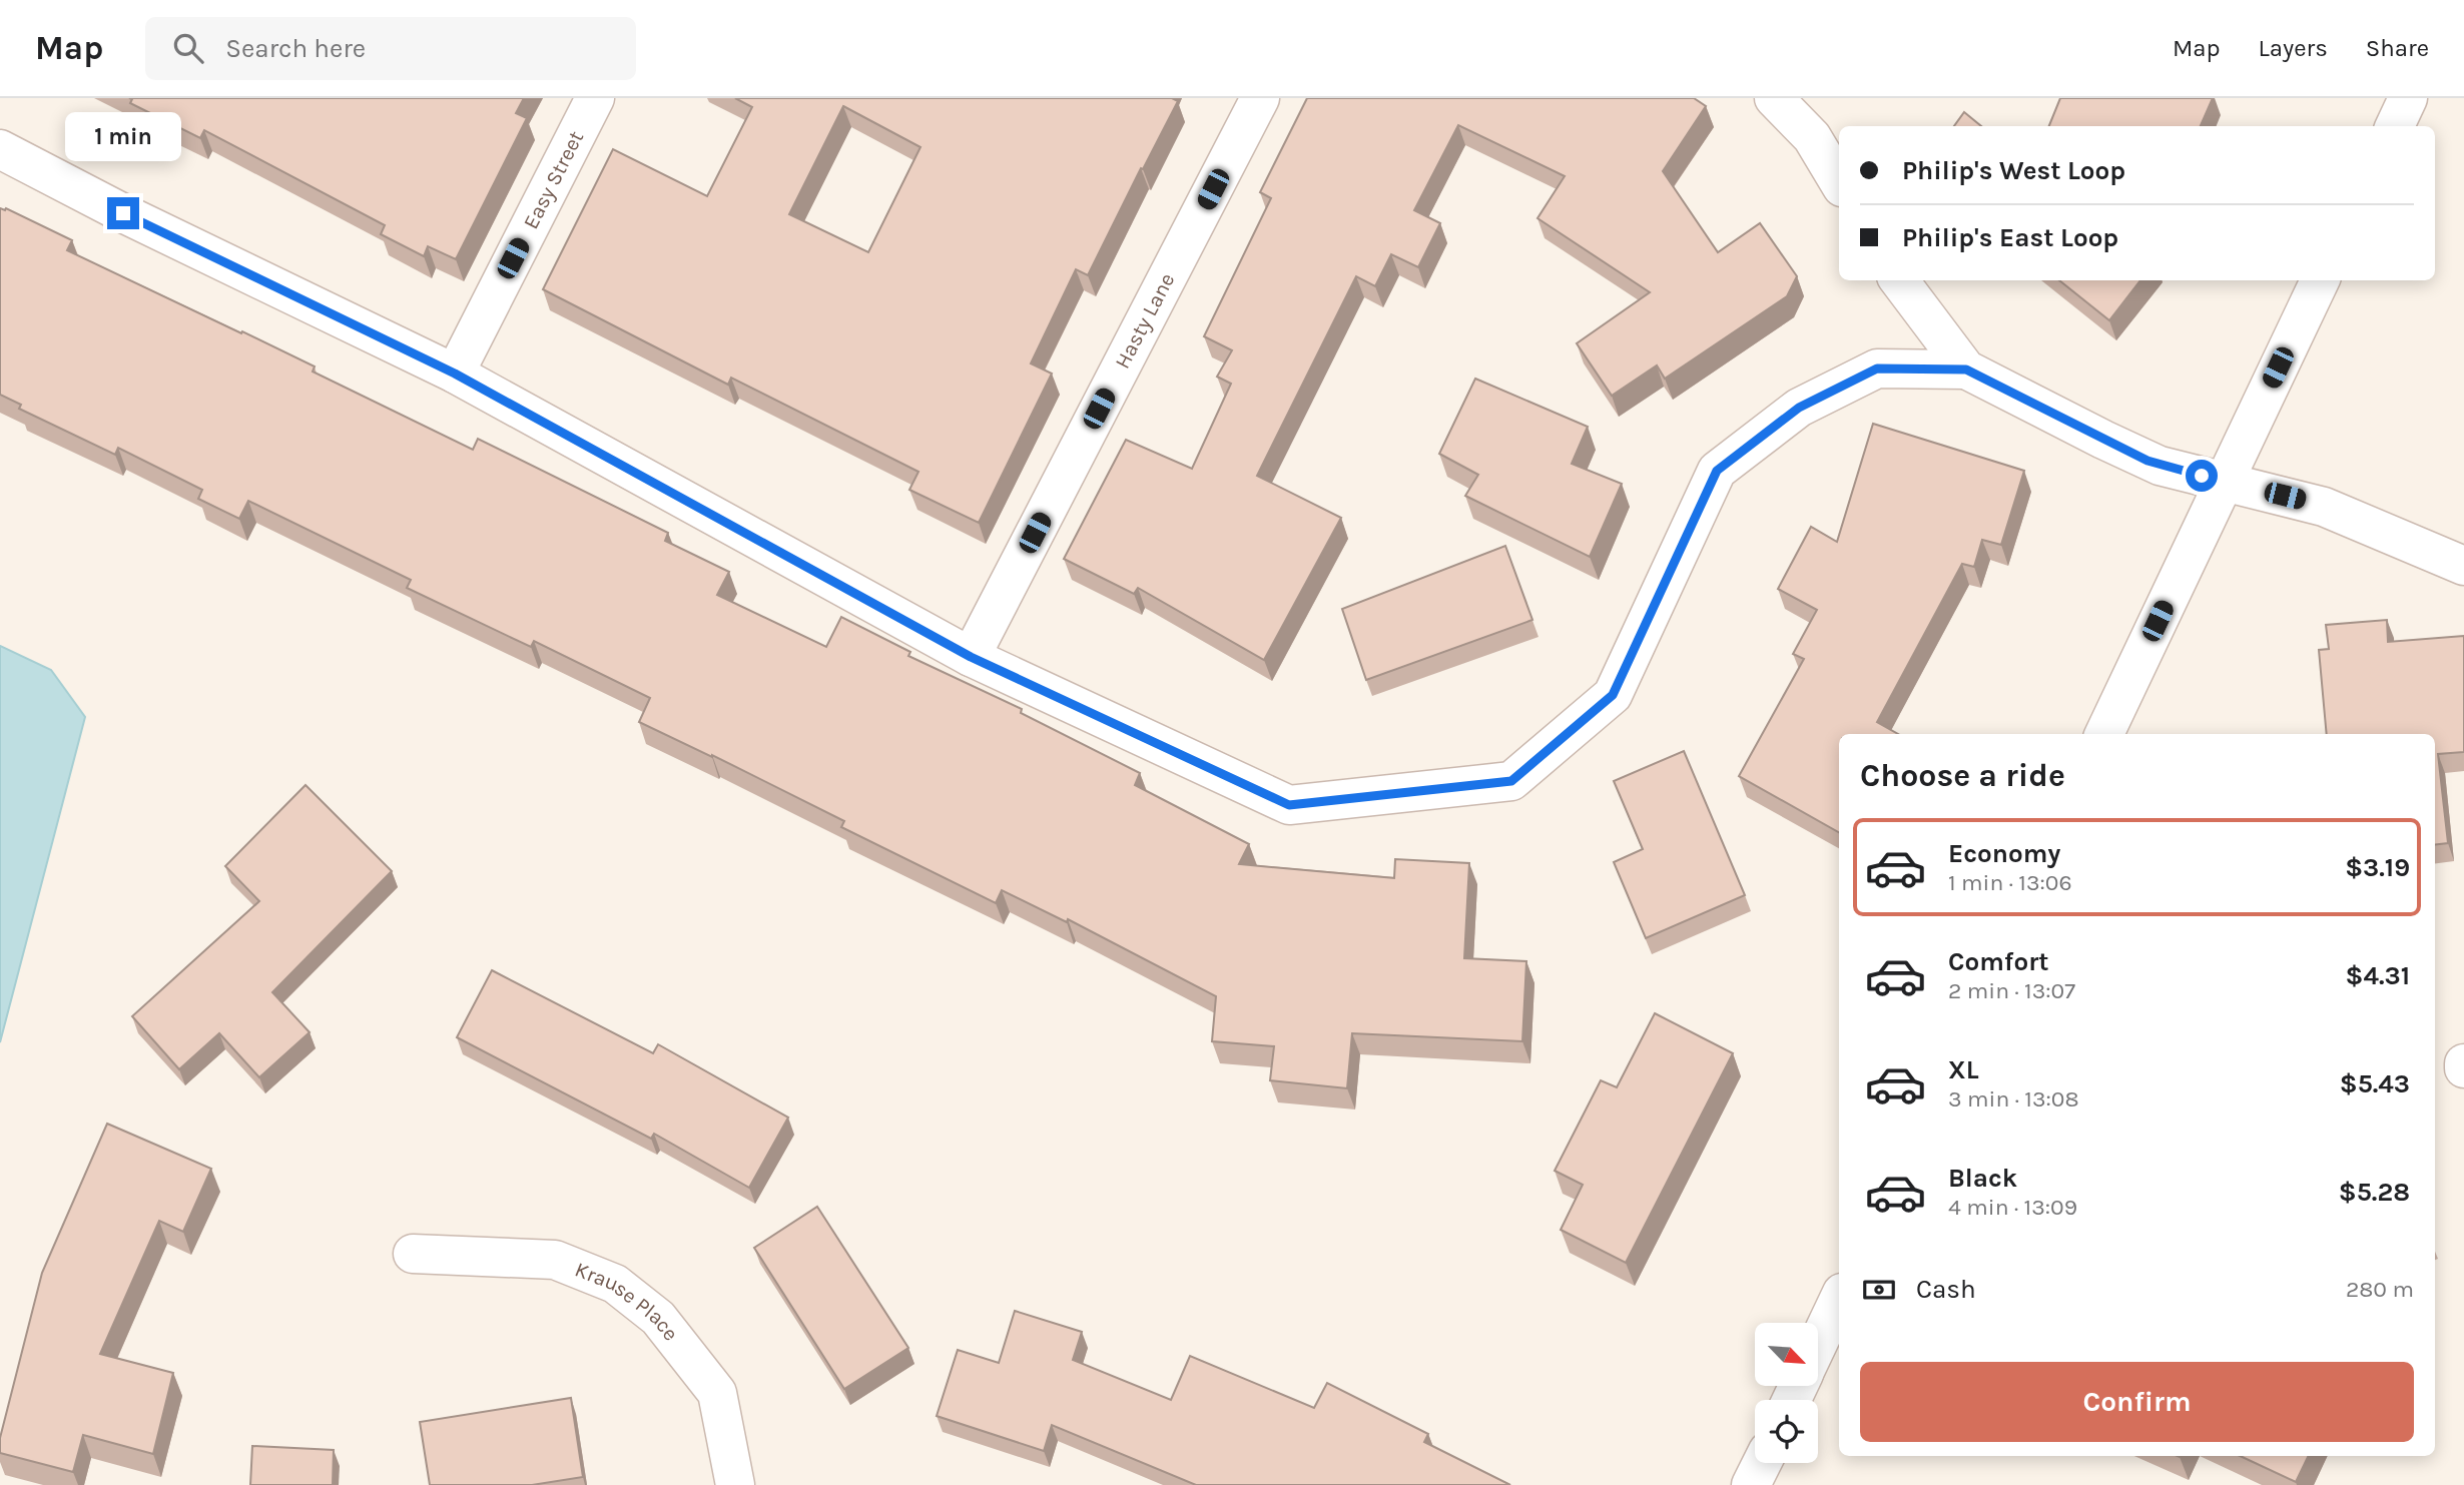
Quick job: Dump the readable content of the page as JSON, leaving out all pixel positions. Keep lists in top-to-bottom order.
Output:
{
  "streets": {
    "street": ["Easy Street", "Hasty Lane", "Krause Place"]
  },
  "north": "bottom right",
  "page": {
    "header": "Map",
    "search": "Search here",
    "nav": ["Map", "Layers", "Share"],
    "bubble": "1 min",
    "banner": ["Philip's West Loop", "Philip's East Loop"],
    "heading": "Choose a ride",
    "list": [
      {
        "name": "Economy",
        "note": "1 min · 13:06",
        "value": "$3.19"
      },
      {
        "name": "Comfort",
        "note": "2 min · 13:07",
        "value": "$4.31"
      },
      {
        "name": "XL",
        "note": "3 min · 13:08",
        "value": "$5.43"
      },
      {
        "name": "Black",
        "note": "4 min · 13:09",
        "value": "$5.28"
      }
    ],
    "pay": ["Cash", "280 m"],
    "buttons": "Confirm"
  }
}
